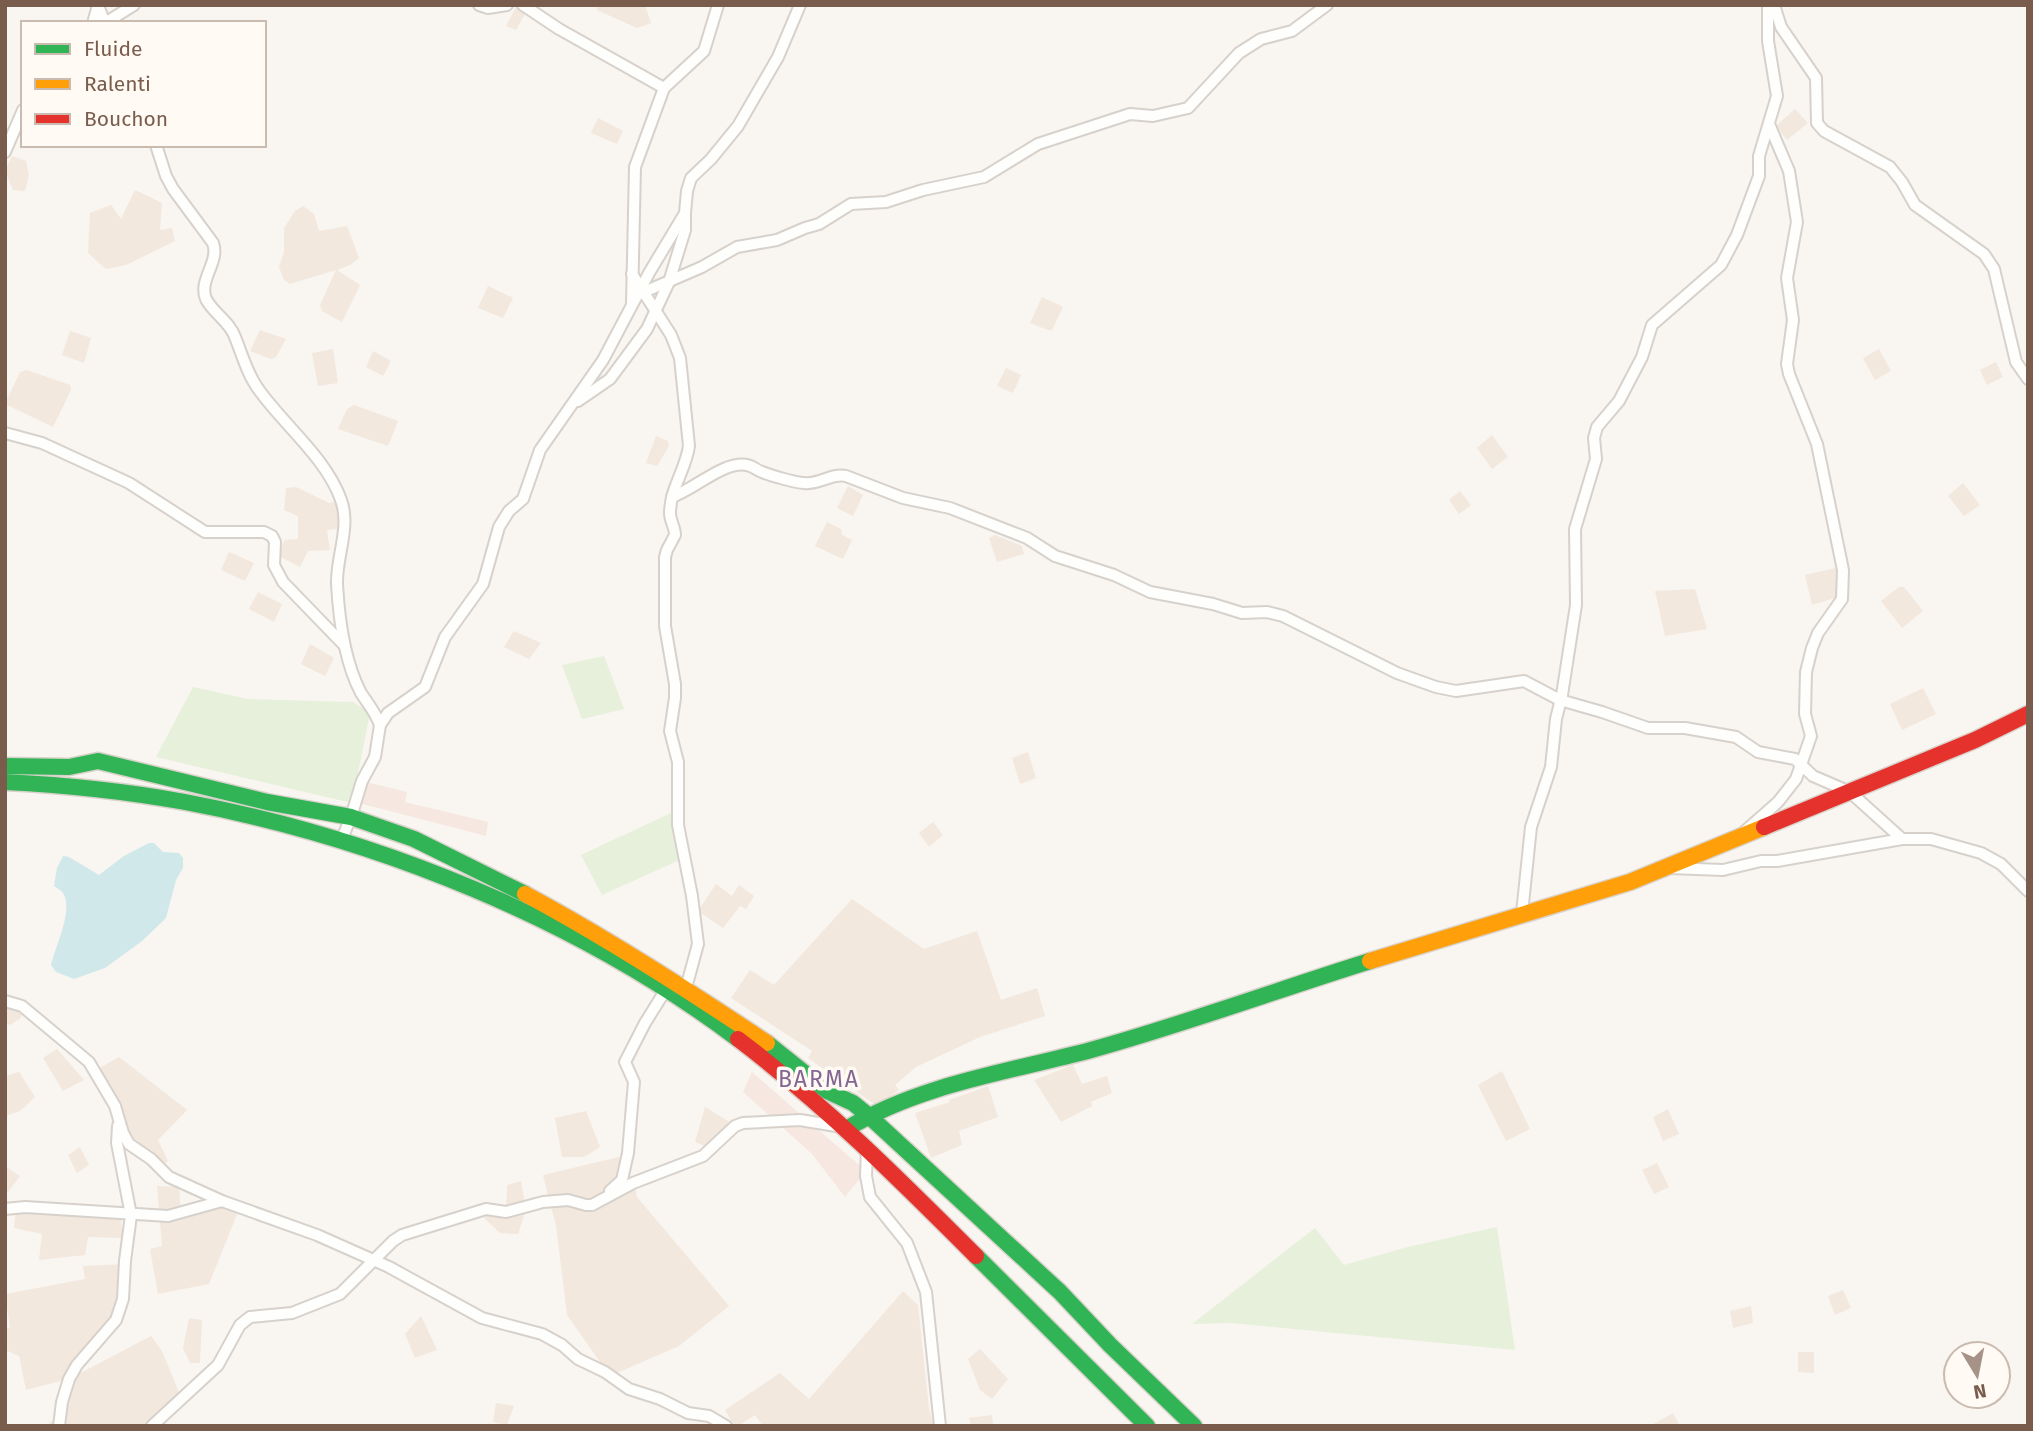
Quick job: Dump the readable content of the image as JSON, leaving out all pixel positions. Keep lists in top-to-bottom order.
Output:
{
  "districts": ["BARMA"],
  "legend": ["Fluide", "Ralenti", "Bouchon"],
  "north": "bottom"
}
